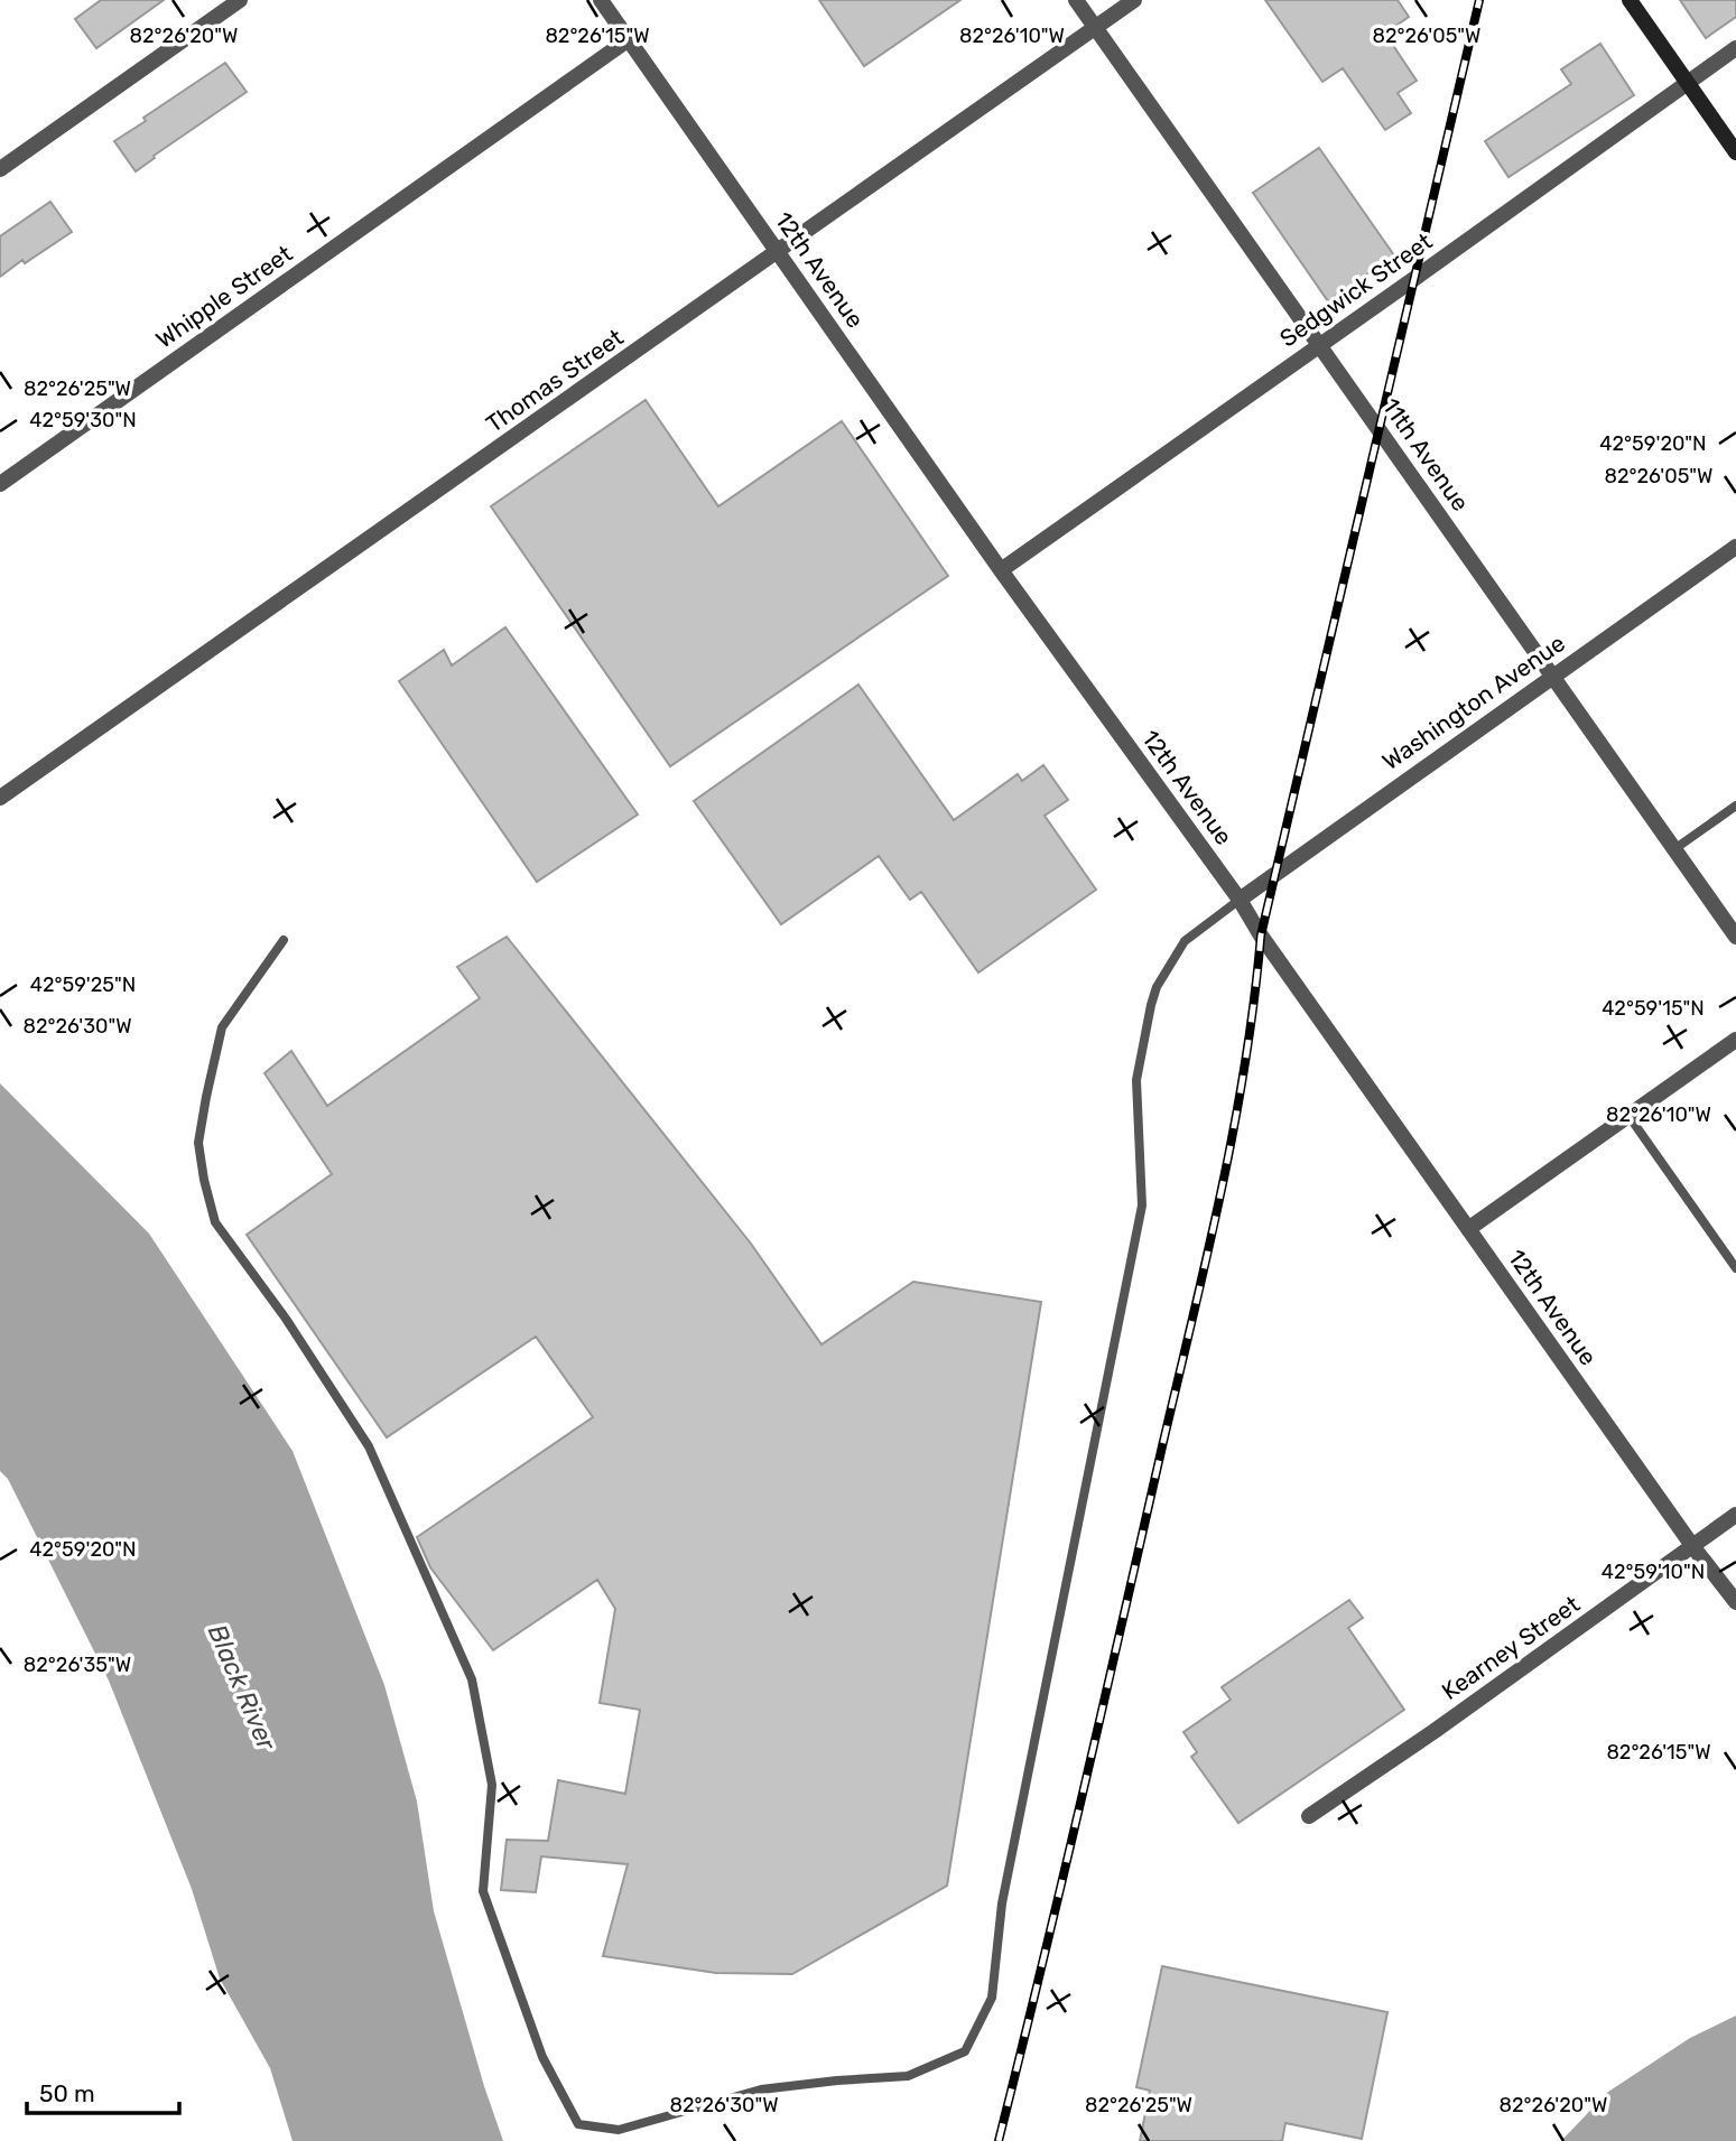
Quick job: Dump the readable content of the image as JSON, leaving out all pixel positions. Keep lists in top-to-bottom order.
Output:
{
  "streets": {
    "street": [
      "12th Avenue",
      "Sedgwick Street",
      "Whipple Street",
      "Thomas Street",
      "11th Avenue",
      "Washington Avenue",
      "Kearney Street"
    ]
  },
  "crossings": [
    ["12th Avenue", "Sedgwick Street"],
    ["12th Avenue", "Whipple Street"],
    ["12th Avenue", "Thomas Street"],
    ["12th Avenue", "Washington Avenue"],
    ["12th Avenue", "Kearney Street"],
    ["Sedgwick Street", "11th Avenue"],
    ["Thomas Street", "11th Avenue"],
    ["11th Avenue", "Washington Avenue"]
  ],
  "water": ["Black River"],
  "scale_bar": "50 m",
  "coordinates": [
    "82°26'20\"W",
    "82°26'15\"W",
    "82°26'10\"W",
    "82°26'05\"W",
    "82°26'25\"W",
    "42°59'30\"N",
    "42°59'20\"N",
    "42°59'25\"N",
    "42°59'15\"N",
    "82°26'30\"W",
    "42°59'10\"N",
    "82°26'35\"W"
  ]
}
